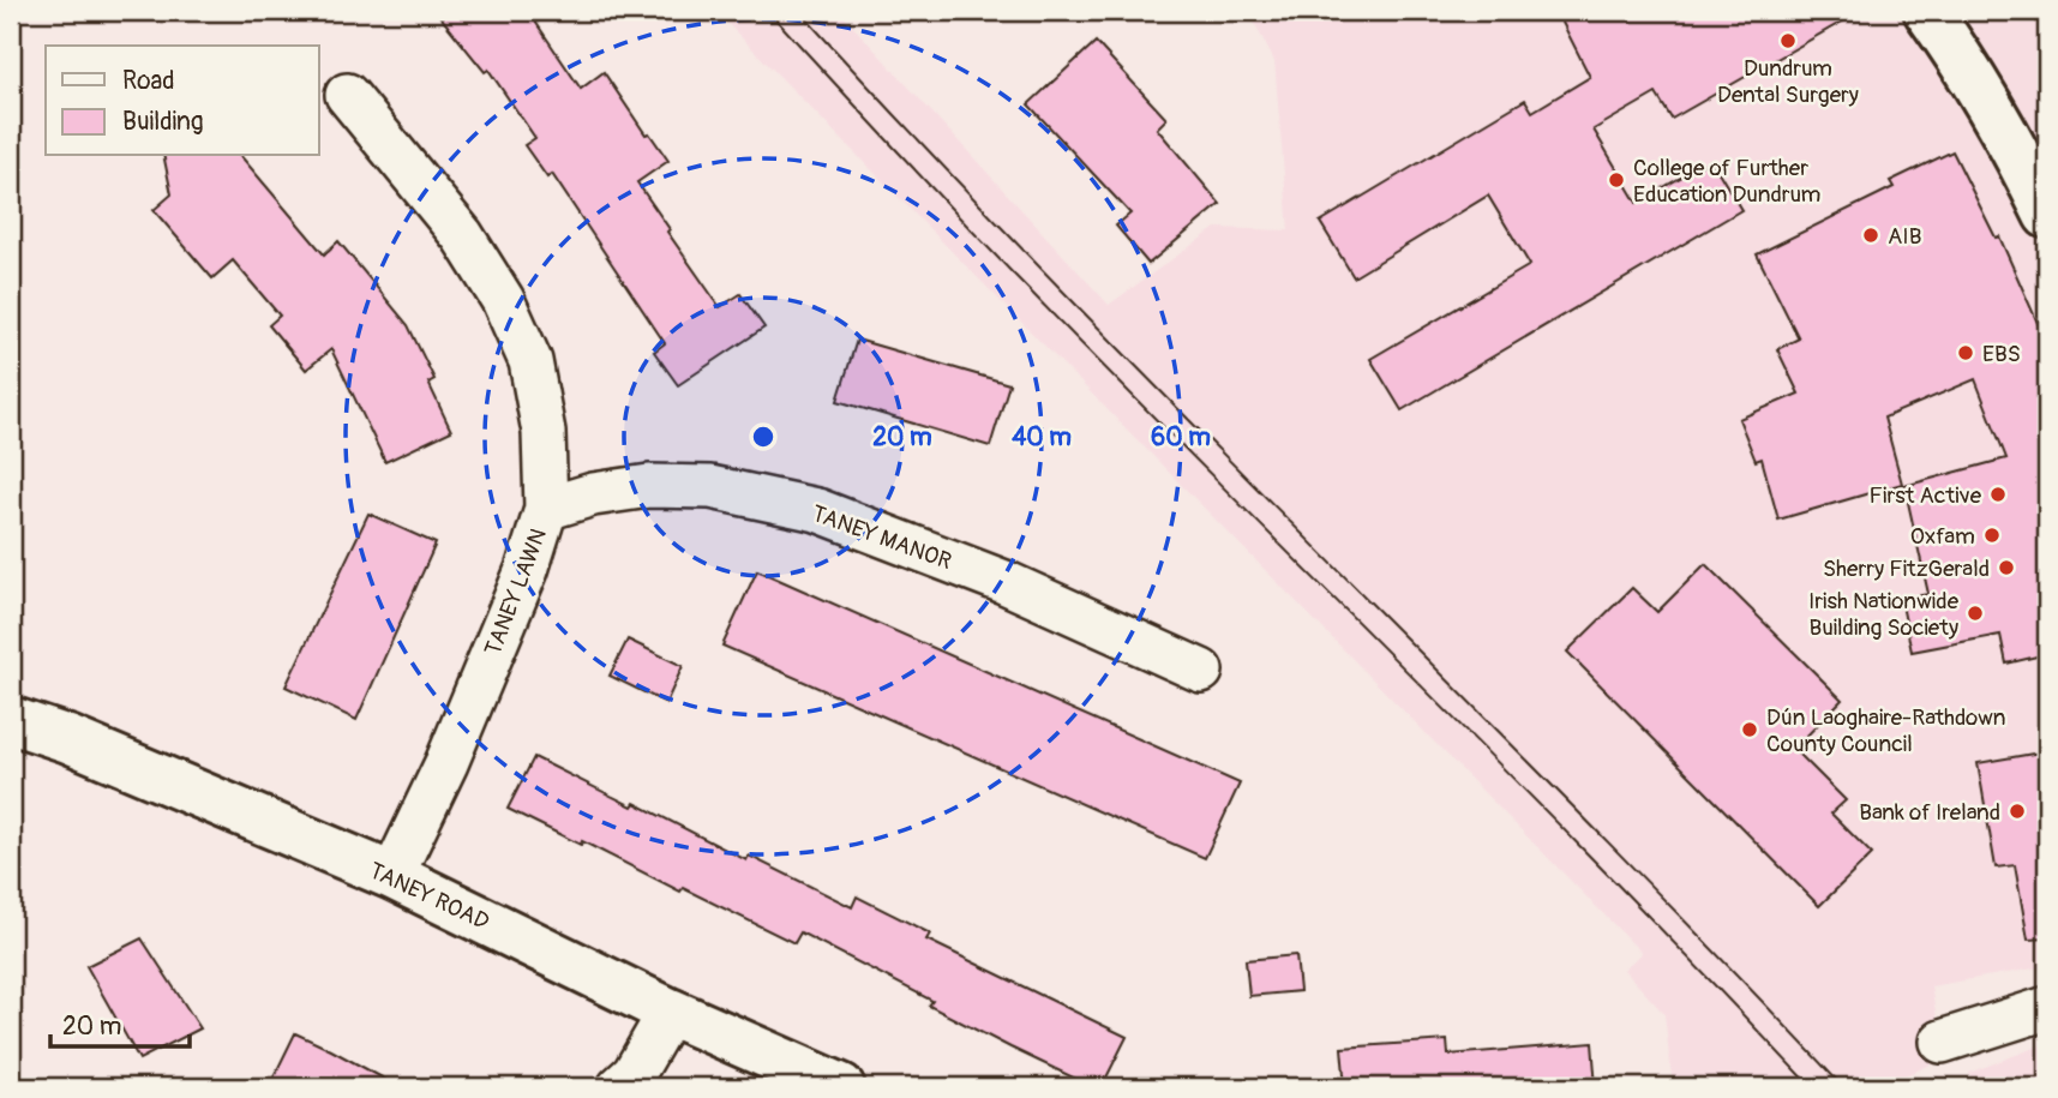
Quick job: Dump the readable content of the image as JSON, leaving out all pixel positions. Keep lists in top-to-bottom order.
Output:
{
  "streets": {
    "main road": ["TANEY ROAD"],
    "street": ["TANEY MANOR", "TANEY LAWN"]
  },
  "crossings": [
    ["TANEY MANOR", "TANEY LAWN"],
    ["TANEY LAWN", "TANEY ROAD"]
  ],
  "places": [
    "Dundrum Dental Surgery",
    "College of Further Education Dundrum",
    "AIB",
    "EBS",
    "First Active",
    "Oxfam",
    "Sherry FitzGerald",
    "Irish Nationwide Building Society",
    "Dún Laoghaire-Rathdown County Council",
    "Bank of Ireland"
  ],
  "legend": ["Road", "Building"],
  "scale_bar": "20 m",
  "rings": ["20 m", "40 m", "60 m"]
}
